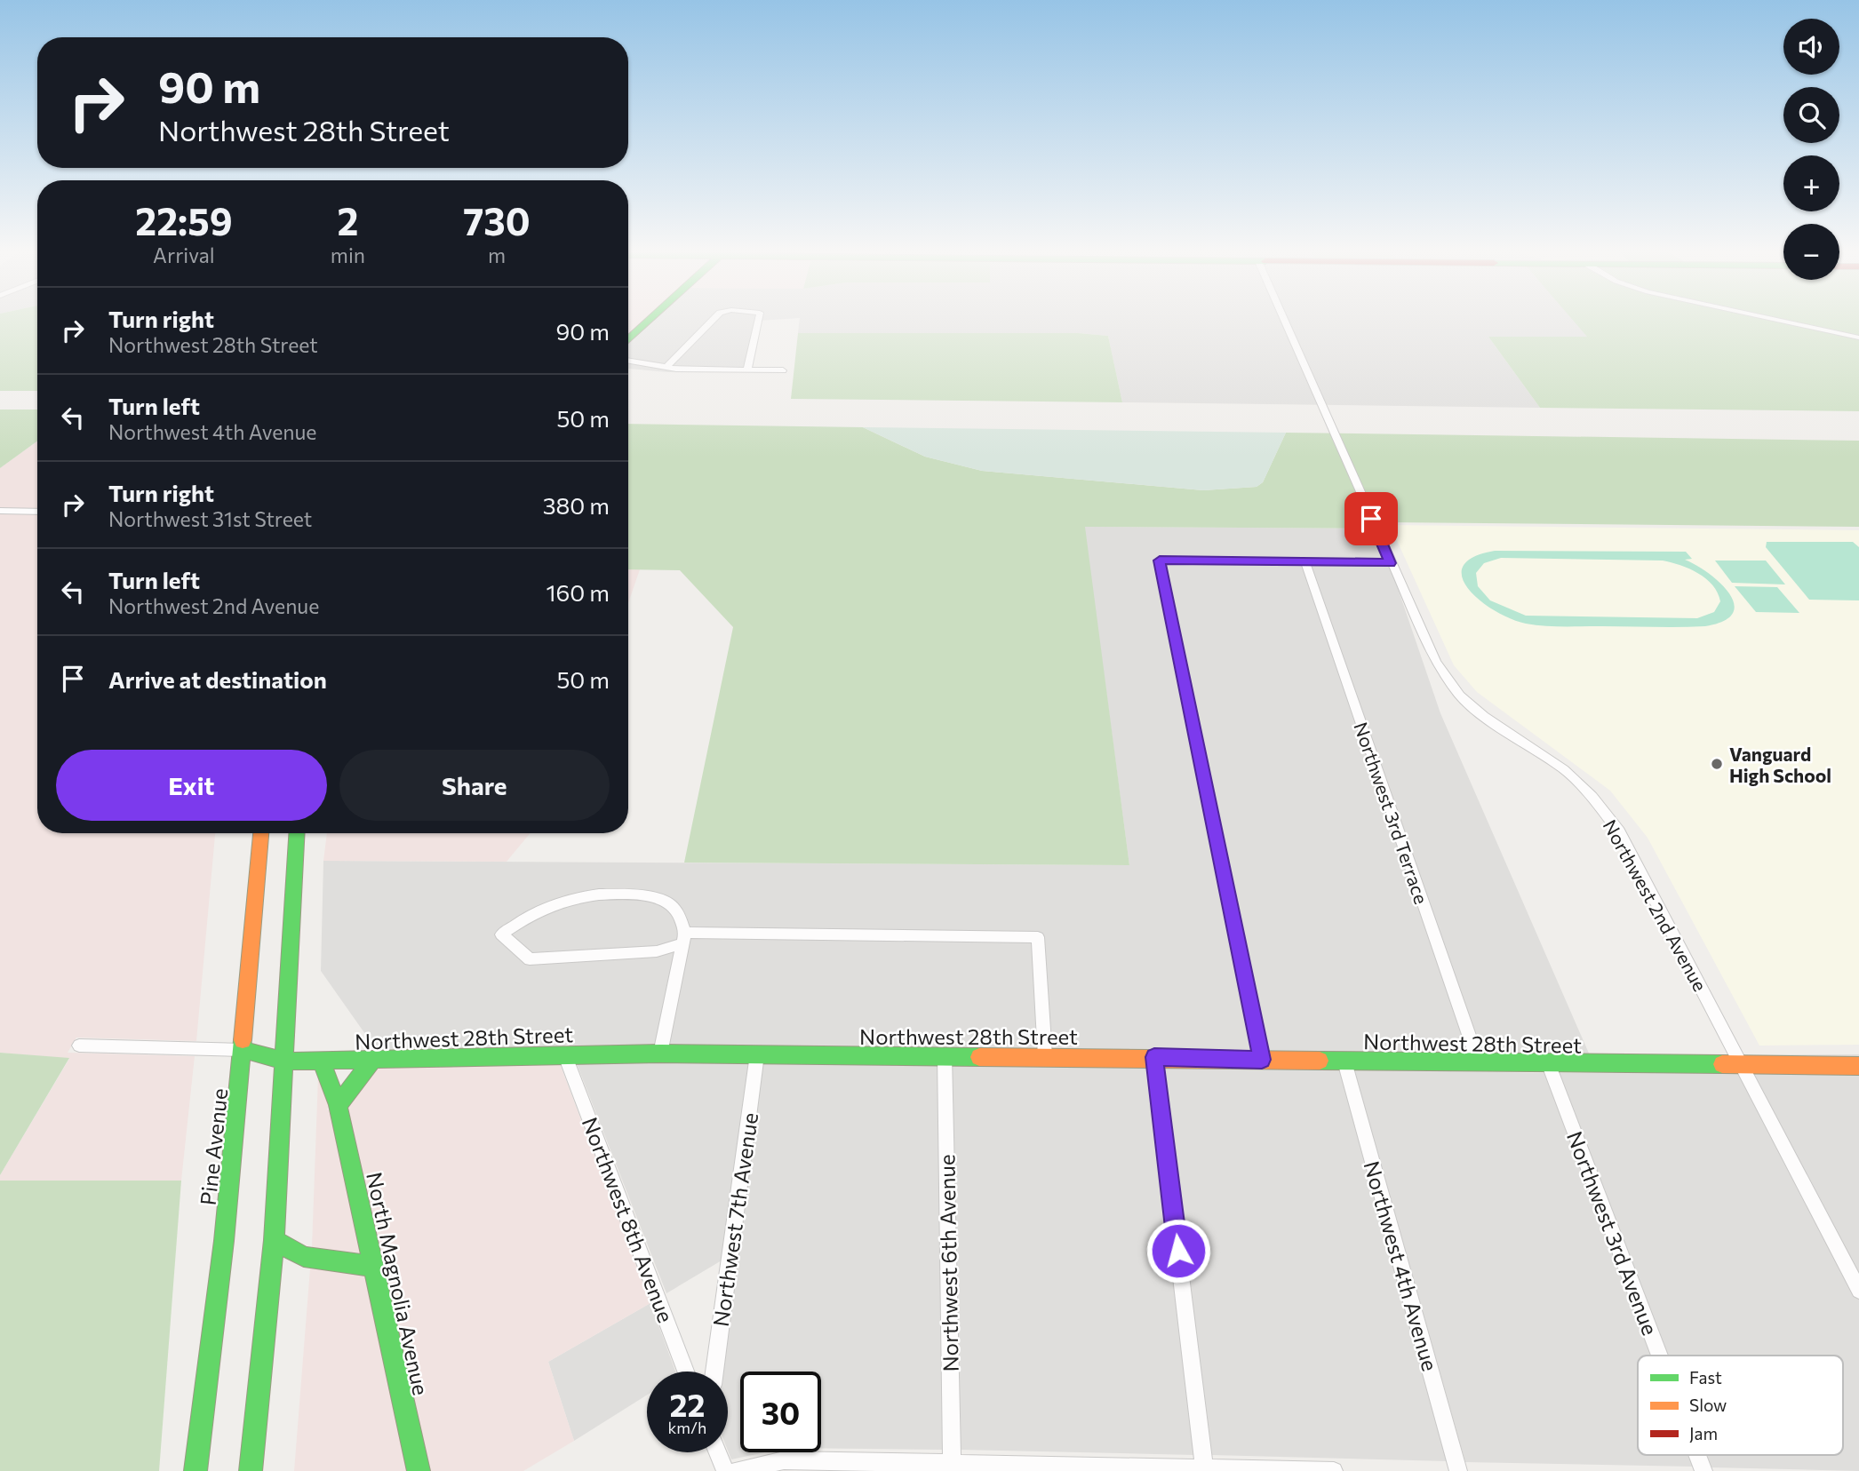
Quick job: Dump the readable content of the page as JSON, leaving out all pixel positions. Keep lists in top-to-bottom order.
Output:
{
  "streets": {
    "main road": ["Northwest 28th Street", "Pine Avenue", "North Magnolia Avenue"],
    "street": [
      "Northwest 3rd Terrace",
      "Northwest 2nd Avenue",
      "Northwest 8th Avenue",
      "Northwest 7th Avenue",
      "Northwest 3rd Avenue",
      "Northwest 6th Avenue",
      "Northwest 4th Avenue"
    ]
  },
  "crossings": [
    ["Northwest 3rd Terrace", "Northwest 28th Street"],
    ["Northwest 2nd Avenue", "Northwest 28th Street"],
    ["Northwest 28th Street", "Pine Avenue"],
    ["Northwest 28th Street", "Northwest 8th Avenue"],
    ["Northwest 28th Street", "Northwest 7th Avenue"],
    ["Northwest 28th Street", "Northwest 3rd Avenue"],
    ["Northwest 28th Street", "Northwest 6th Avenue"],
    ["Northwest 28th Street", "Northwest 4th Avenue"],
    ["Northwest 28th Street", "North Magnolia Avenue"]
  ],
  "places": ["Vanguard High School"],
  "legend": ["Fast", "Slow", "Jam"],
  "page": {
    "map_buttons": ["+", "−"],
    "turn": ["90 m", "Northwest 28th Street"],
    "eta": [
      "22:59",
      "Arrival",
      "2",
      "min",
      "730",
      "m"
    ],
    "list": [
      {
        "name": "Turn right",
        "note": "Northwest 28th Street",
        "value": "90 m"
      },
      {
        "name": "Turn left",
        "note": "Northwest 4th Avenue",
        "value": "50 m"
      },
      {
        "name": "Turn right",
        "note": "Northwest 31st Street",
        "value": "380 m"
      },
      {
        "name": "Turn left",
        "note": "Northwest 2nd Avenue",
        "value": "160 m"
      },
      {
        "name": "Arrive at destination",
        "value": "50 m"
      }
    ],
    "buttons": ["Exit", "Share"],
    "speed": "22 km/h",
    "limit": "30"
  }
}
